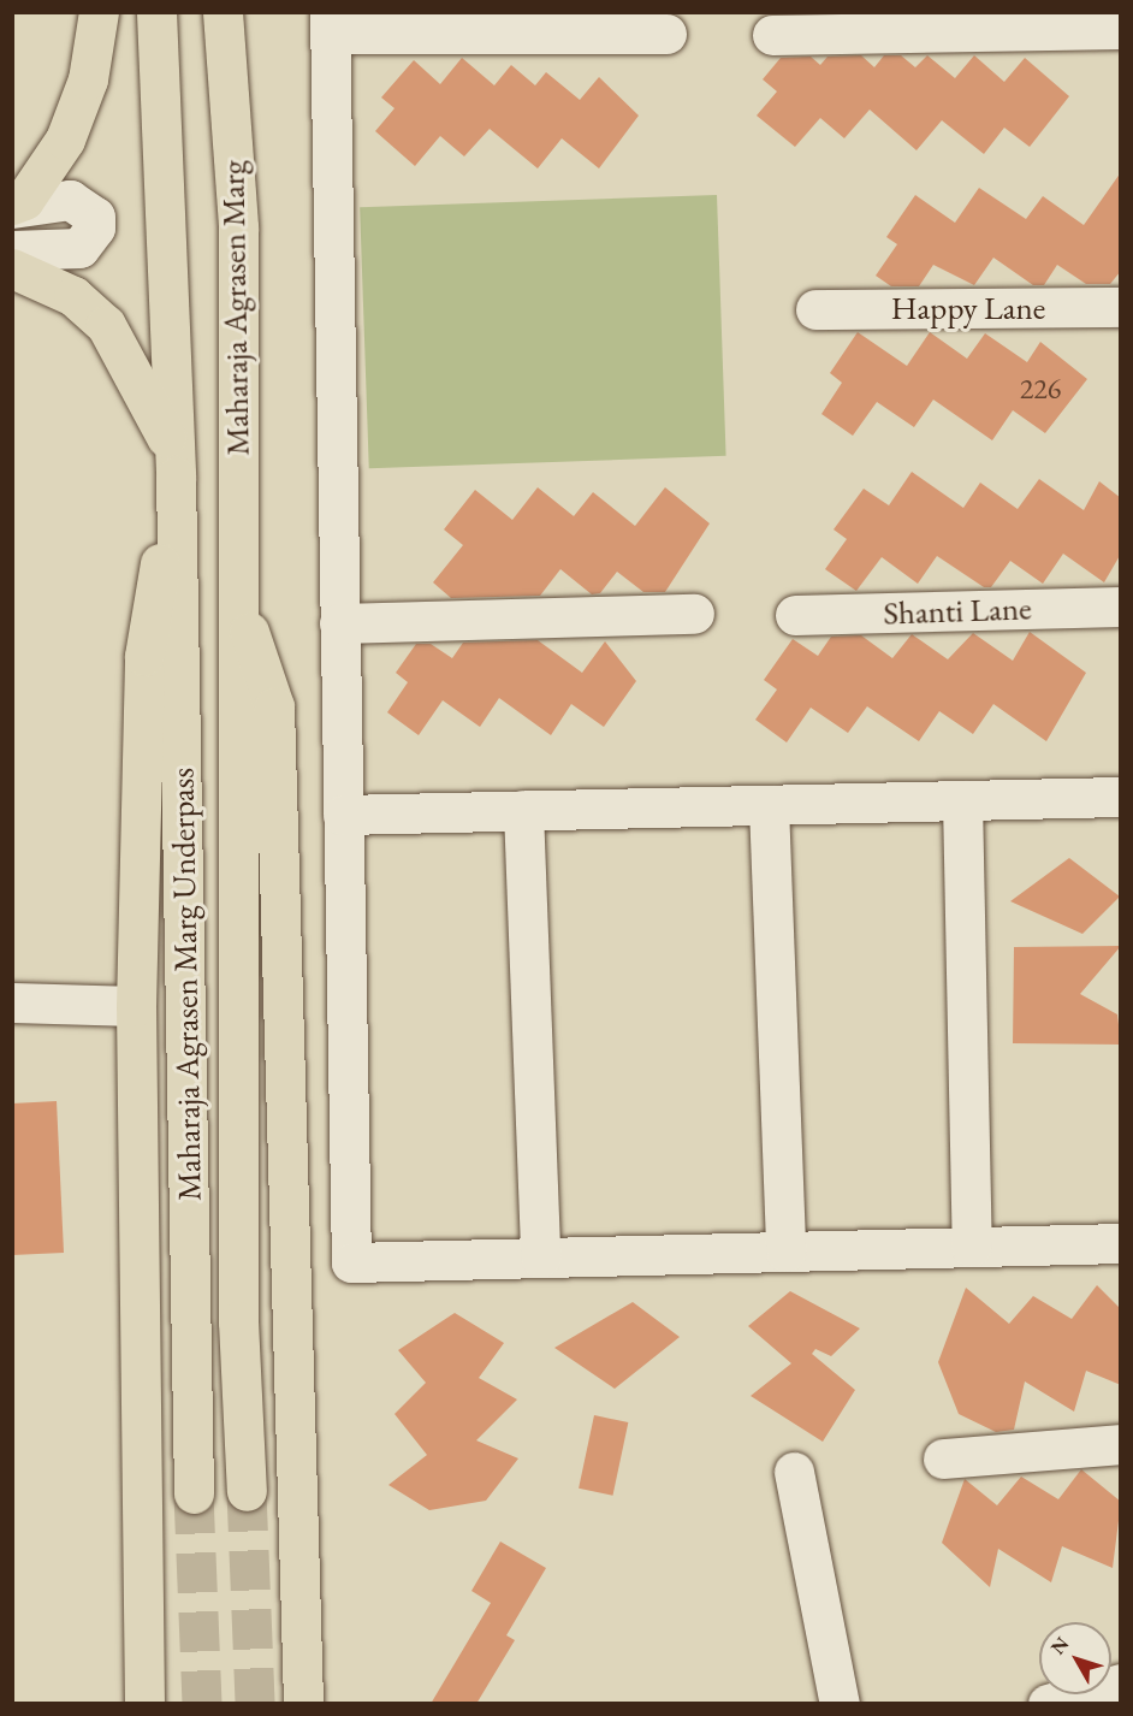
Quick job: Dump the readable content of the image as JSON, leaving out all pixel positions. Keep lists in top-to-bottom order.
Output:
{
  "streets": {
    "main road": ["Maharaja Agrasen Marg", "Maharaja Agrasen Marg Underpass"],
    "street": ["Happy Lane", "Shanti Lane"]
  },
  "crossings": [
    ["Maharaja Agrasen Marg", "Maharaja Agrasen Marg Underpass"]
  ],
  "house_numbers": ["226"],
  "north": "top left"
}
